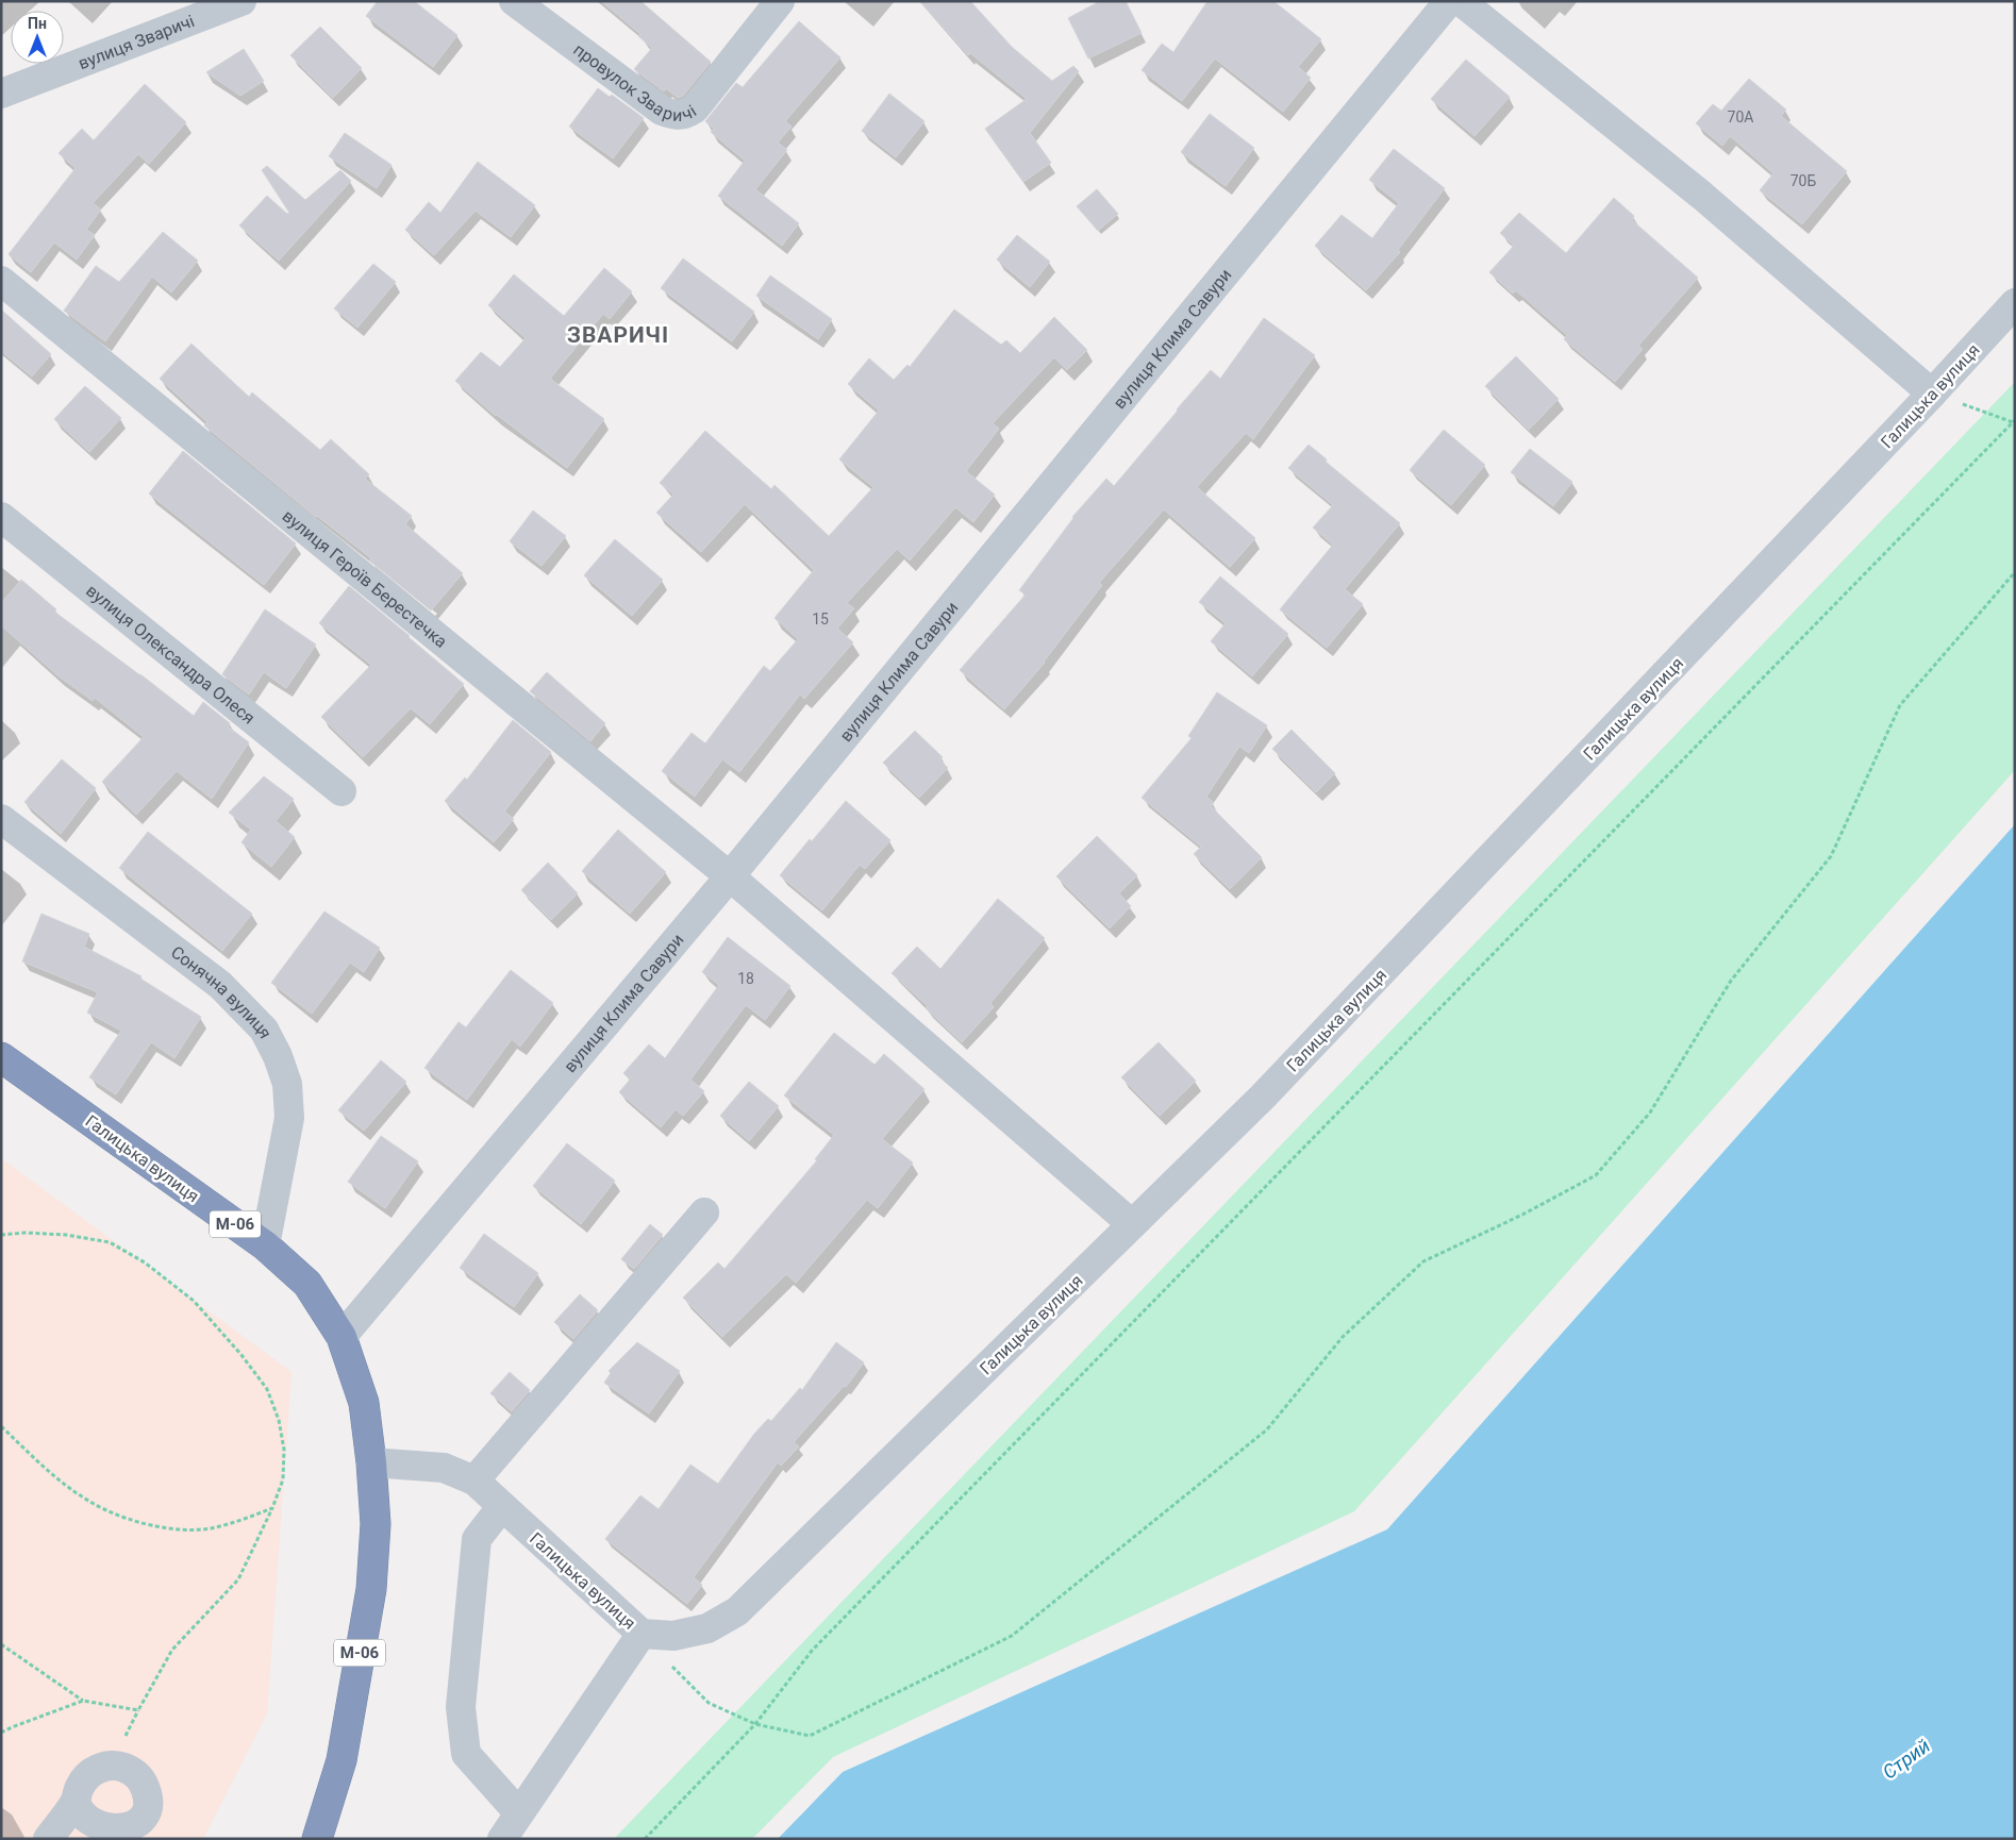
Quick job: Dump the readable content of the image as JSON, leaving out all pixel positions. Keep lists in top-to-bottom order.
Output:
{
  "streets": {
    "highway": ["Галицька вулиця", "М-06"],
    "street": [
      "вулиця Зваричі",
      "провулок Зваричі",
      "вулиця Клима Савури",
      "вулиця Героїв Берестечка",
      "вулиця Олександра Олеся",
      "Сонячна вулиця"
    ]
  },
  "crossings": [
    ["вулиця Клима Савури", "Галицька вулиця"],
    ["вулиця Клима Савури", "вулиця Героїв Берестечка"],
    ["Галицька вулиця", "вулиця Героїв Берестечка"],
    ["Галицька вулиця", "Сонячна вулиця"],
    ["Галицька вулиця", "М-06"]
  ],
  "districts": ["ЗВАРИЧІ"],
  "water": ["Стрий"],
  "house_numbers": [
    "70А",
    "70Б",
    "15",
    "18"
  ],
  "north": "top"
}
